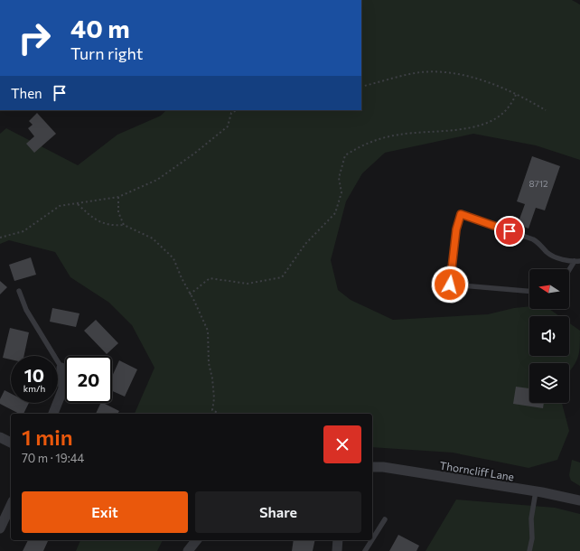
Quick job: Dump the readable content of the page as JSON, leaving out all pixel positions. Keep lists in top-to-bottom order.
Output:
{
  "streets": {
    "street": ["Thorncliff Lane"]
  },
  "house_numbers": ["8712"],
  "north": "left",
  "page": {
    "turn": ["40 m", "Turn right"],
    "then": "Then",
    "speed": "10 km/h",
    "limit": "20",
    "heading": ["1 min", "70 m · 19:44"],
    "buttons": ["Exit", "Share"]
  }
}
